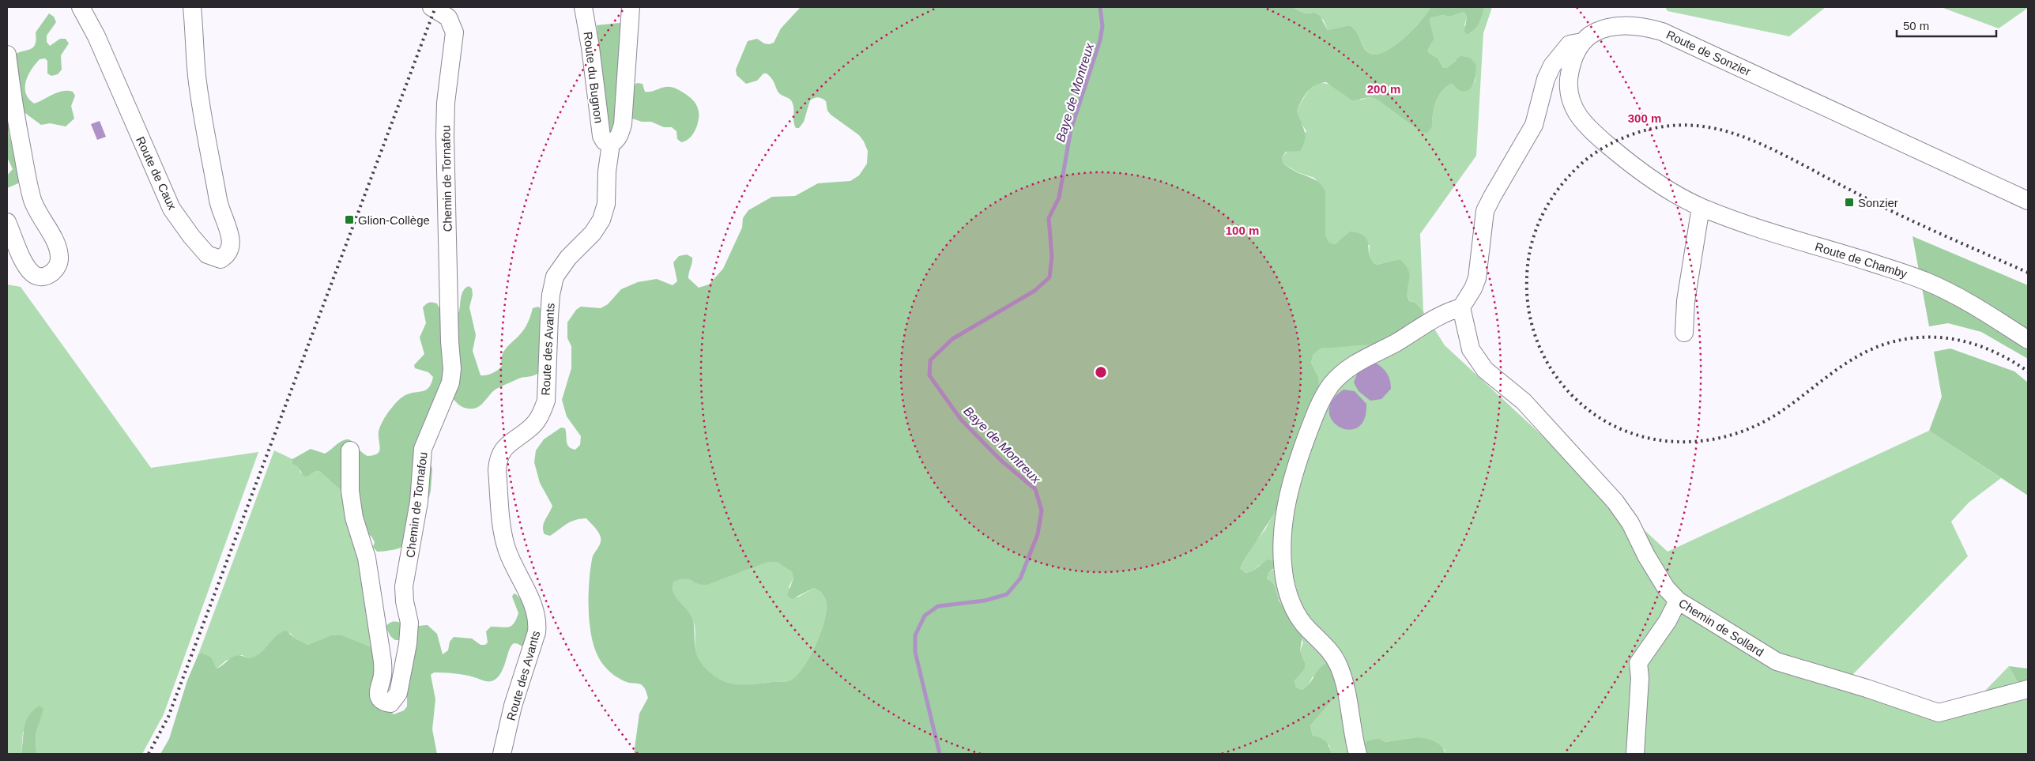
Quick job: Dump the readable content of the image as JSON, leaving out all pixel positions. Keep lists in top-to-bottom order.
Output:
{
  "streets": {
    "street": [
      "Route de Sonzier",
      "Route du Bugnon",
      "Route de Caux",
      "Chemin de Tornafou",
      "Route de Chamby",
      "Route des Avants",
      "Chemin de Sollard"
    ]
  },
  "crossings": [
    ["Route de Sonzier", "Route de Chamby"],
    ["Route du Bugnon", "Route des Avants"]
  ],
  "water": ["Baye de Montreux"],
  "places": {
    "transit": ["Sonzier", "Glion-Collège"]
  },
  "scale_bar": "50 m",
  "rings": ["200 m", "300 m", "100 m"]
}
